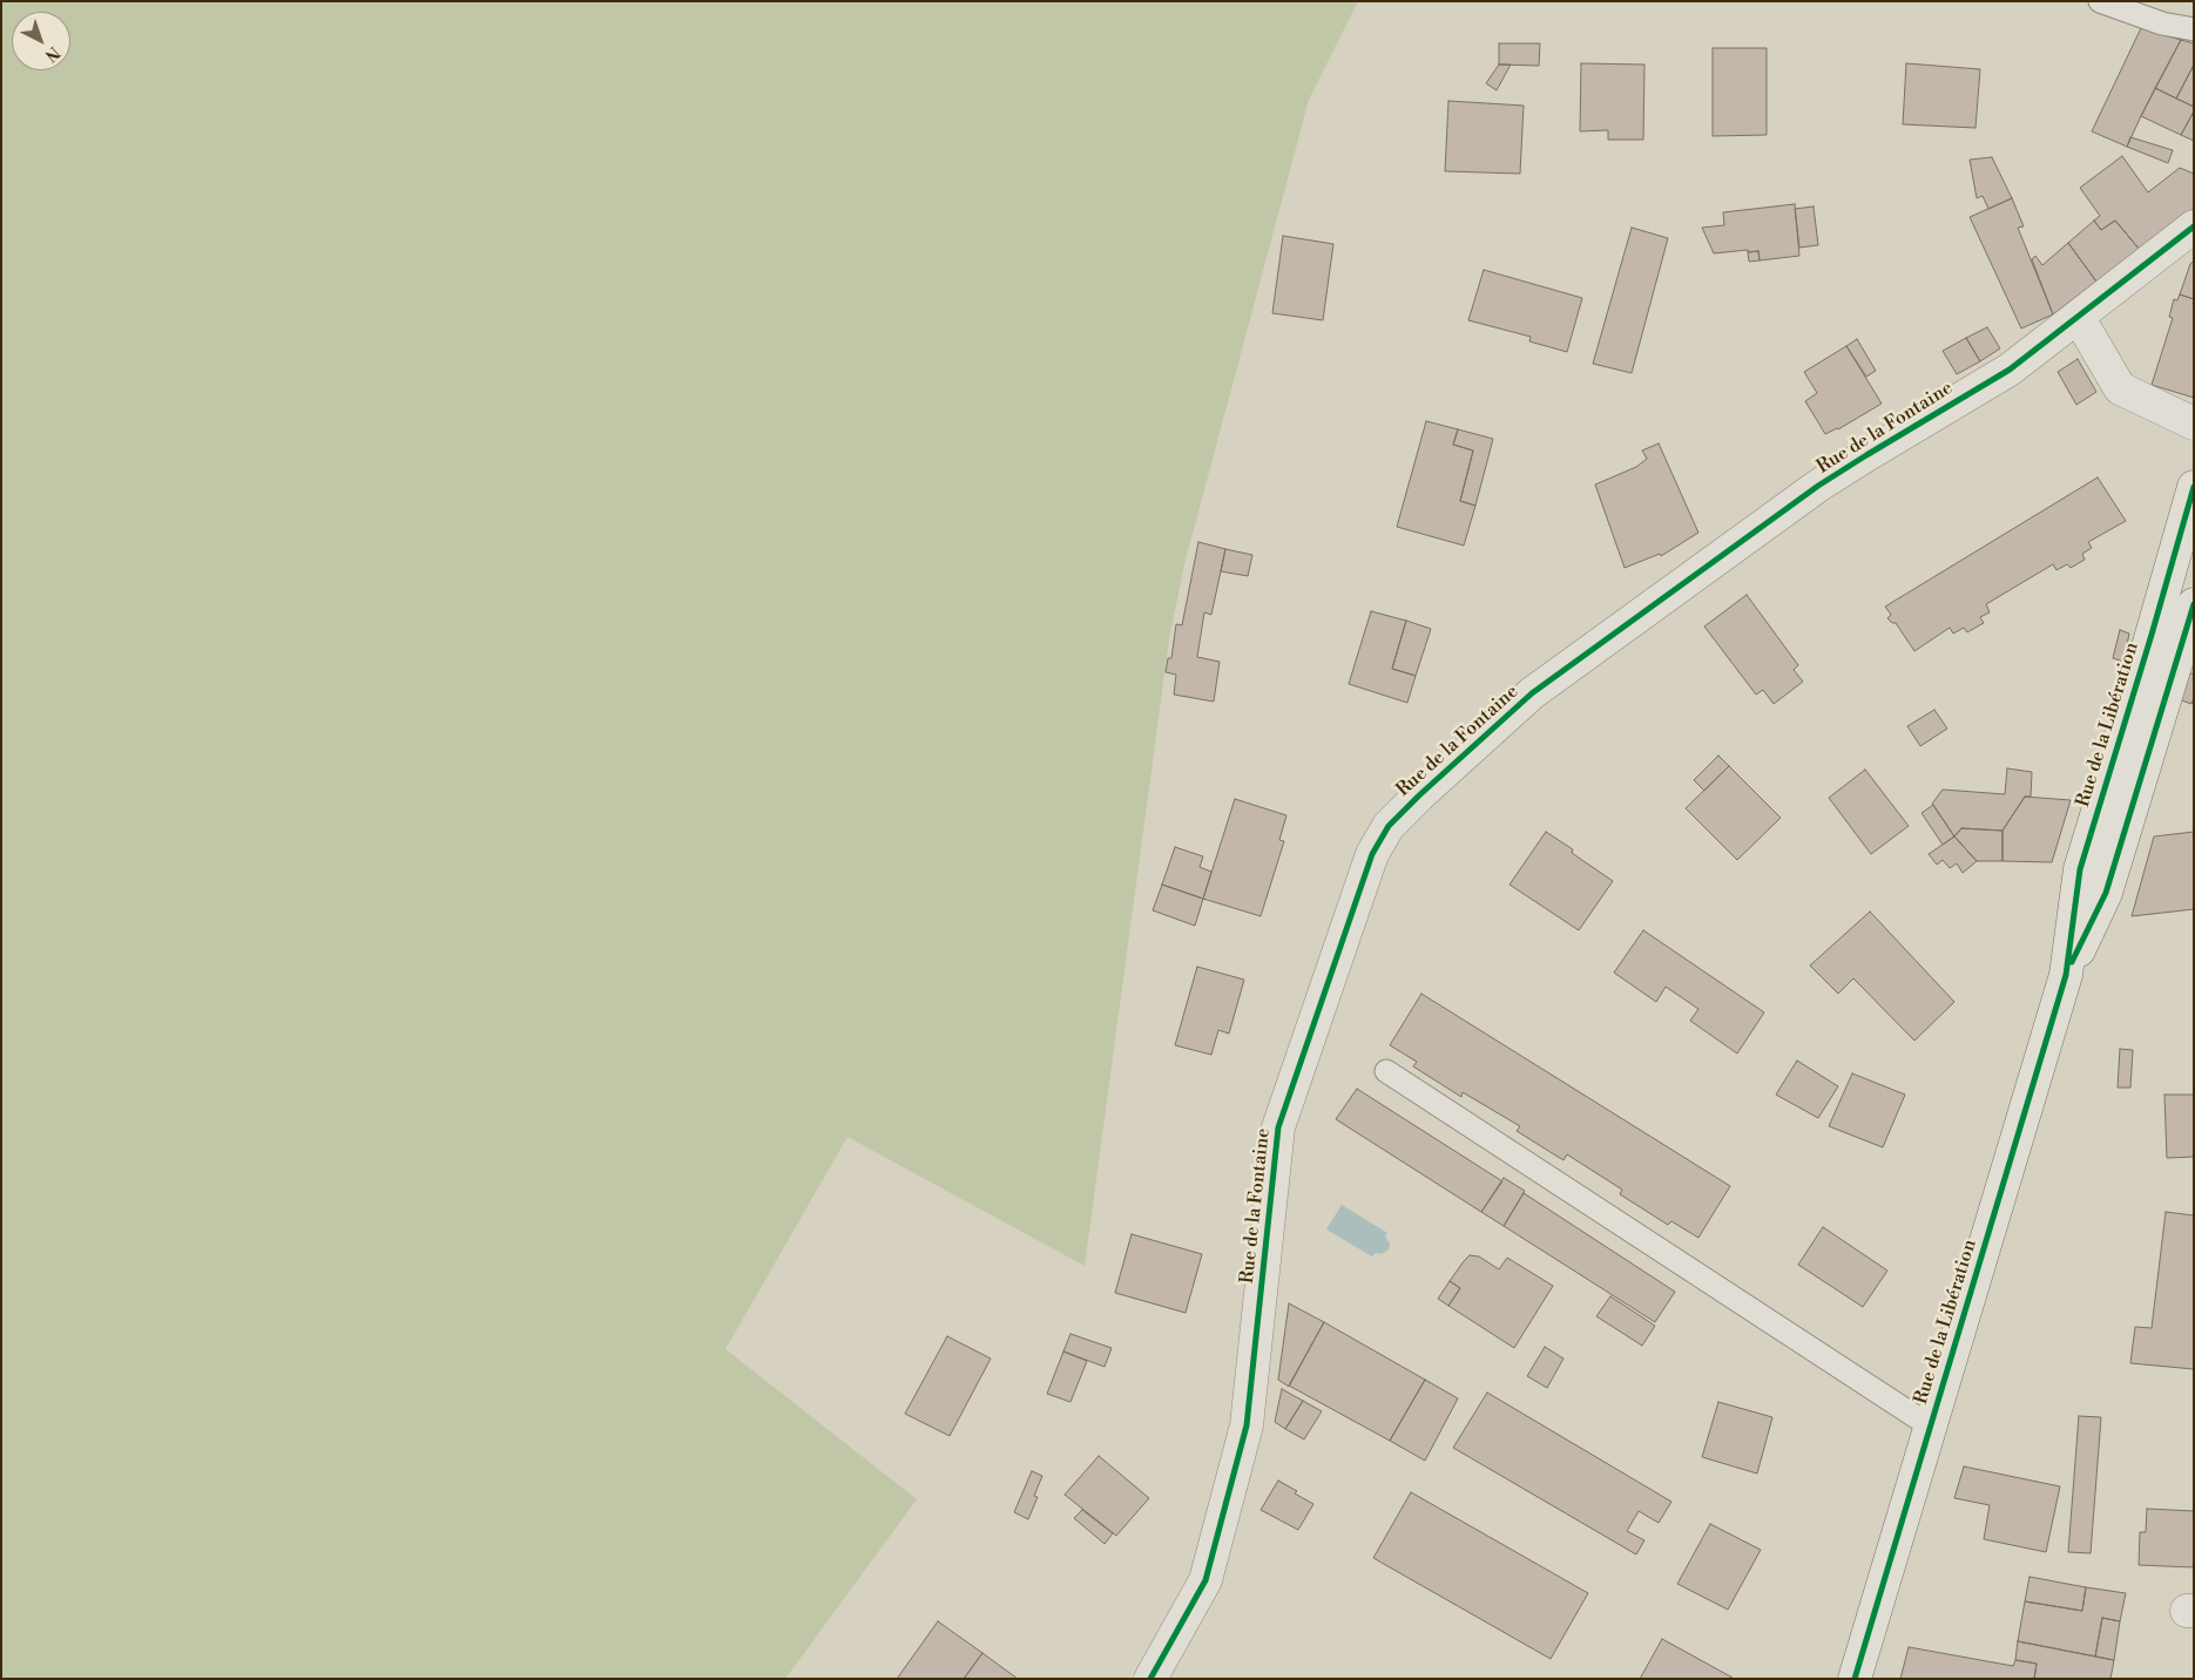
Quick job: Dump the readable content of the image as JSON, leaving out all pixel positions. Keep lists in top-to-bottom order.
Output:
{
  "streets": {
    "street": ["Rue de la Fontaine", "Rue de la Libération"]
  },
  "north": "bottom right"
}
